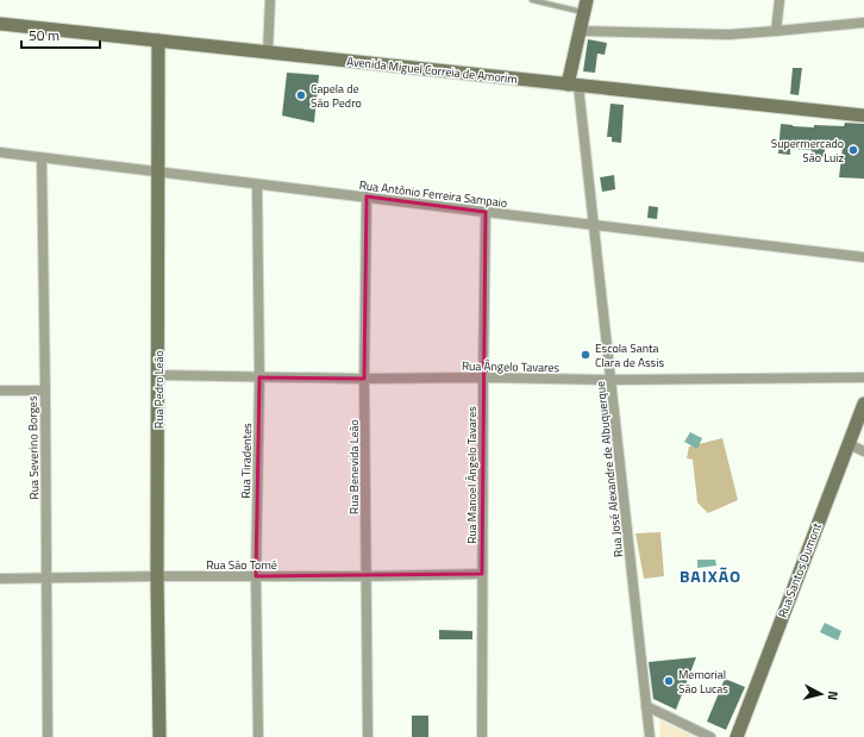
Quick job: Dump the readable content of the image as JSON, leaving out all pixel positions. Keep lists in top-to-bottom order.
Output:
{
  "streets": {
    "street": [
      "Avenida Miguel Correia de Amorim",
      "Rua Antônio Ferreira Sampaio",
      "Rua Ângelo Tavares",
      "Rua Pedro Leão",
      "Rua Severino Borges",
      "Rua Tiradentes",
      "Rua Benevida Leão",
      "Rua José Alexandre de Albuquerque",
      "Rua Manoel Ângelo Tavares",
      "Rua São Tomé",
      "Rua Santos Dumont"
    ]
  },
  "crossings": [
    ["Avenida Miguel Correia de Amorim", "Rua Pedro Leão"],
    ["Avenida Miguel Correia de Amorim", "Rua José Alexandre de Albuquerque"],
    ["Rua Antônio Ferreira Sampaio", "Rua Pedro Leão"],
    ["Rua Antônio Ferreira Sampaio", "Rua Severino Borges"],
    ["Rua Antônio Ferreira Sampaio", "Rua Tiradentes"],
    ["Rua Antônio Ferreira Sampaio", "Rua Benevida Leão"],
    ["Rua Antônio Ferreira Sampaio", "Rua José Alexandre de Albuquerque"],
    ["Rua Antônio Ferreira Sampaio", "Rua Manoel Ângelo Tavares"],
    ["Rua Ângelo Tavares", "Rua Pedro Leão"],
    ["Rua Ângelo Tavares", "Rua Tiradentes"],
    ["Rua Ângelo Tavares", "Rua Benevida Leão"],
    ["Rua Ângelo Tavares", "Rua José Alexandre de Albuquerque"],
    ["Rua Ângelo Tavares", "Rua Manoel Ângelo Tavares"],
    ["Rua Pedro Leão", "Rua São Tomé"],
    ["Rua Severino Borges", "Rua São Tomé"],
    ["Rua Tiradentes", "Rua São Tomé"],
    ["Rua Benevida Leão", "Rua São Tomé"],
    ["Rua Manoel Ângelo Tavares", "Rua São Tomé"]
  ],
  "districts": ["BAIXÃO"],
  "places": [
    "Capela de São Pedro",
    "Supermercado São Luiz",
    "Escola Santa Clara de Assis",
    "Memorial São Lucas"
  ],
  "scale_bar": "50 m",
  "north": "right"
}
